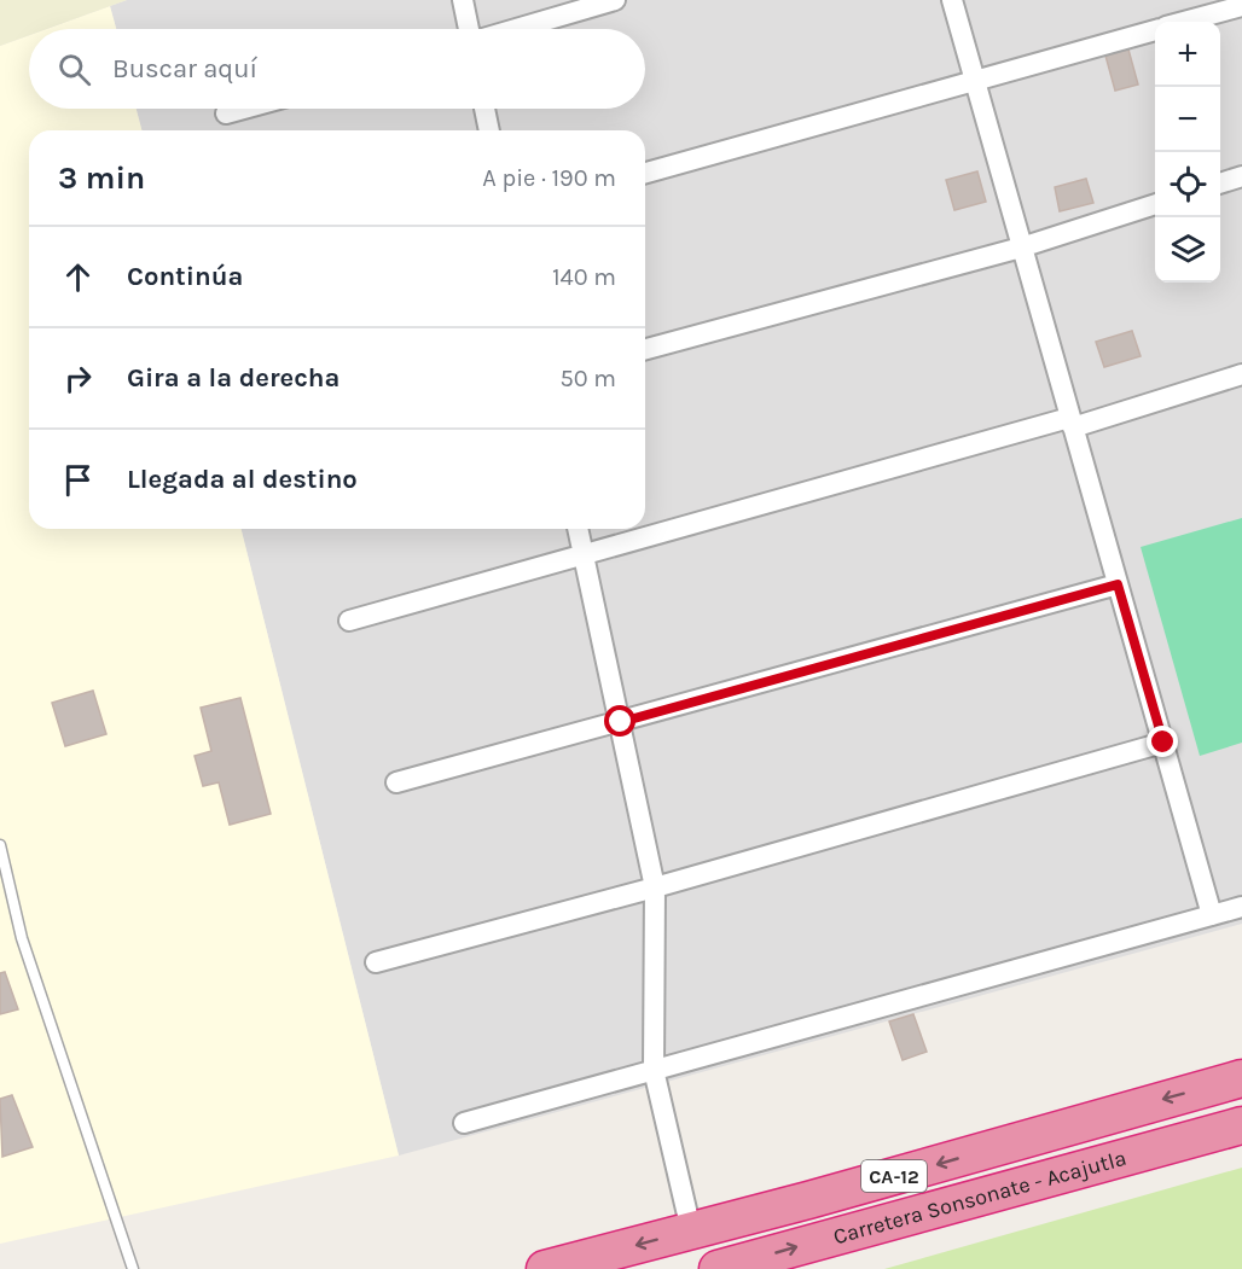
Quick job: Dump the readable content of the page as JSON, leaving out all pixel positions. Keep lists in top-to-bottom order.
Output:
{
  "streets": {
    "highway": ["CA-12", "Carretera Sonsonate - Acajutla"]
  },
  "page": {
    "map_buttons": ["+", "−"],
    "search": "Buscar aquí",
    "heading": ["3 min", "A pie · 190 m"],
    "list": [
      ["Continúa", "140 m"],
      ["Gira a la derecha", "50 m"],
      "Llegada al destino"
    ]
  }
}
